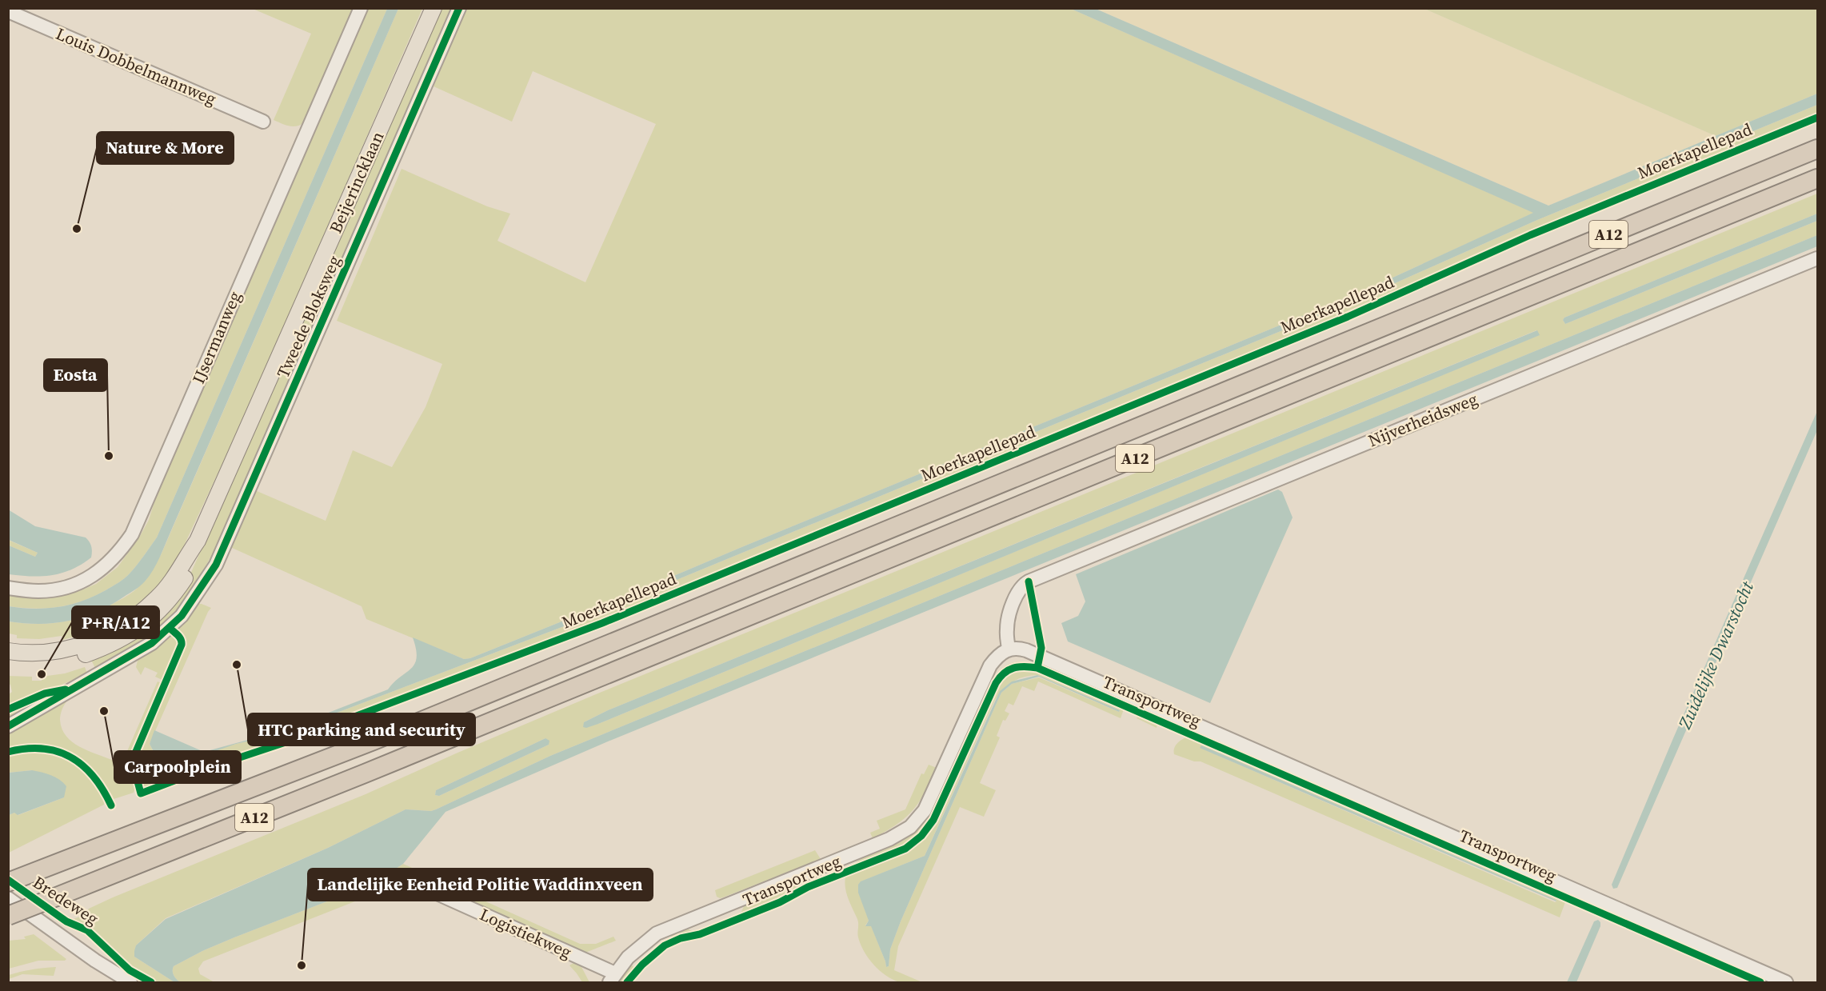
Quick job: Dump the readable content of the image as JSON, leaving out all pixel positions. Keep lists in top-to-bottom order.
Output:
{
  "streets": {
    "highway": ["A12"],
    "main road": ["Beijerincklaan"],
    "street": [
      "Louis Dobbelmannweg",
      "Tweede Bloksweg",
      "IJsermanweg",
      "Nijverheidsweg",
      "Transportweg",
      "Bredeweg",
      "Logistiekweg"
    ],
    "cycle path": ["Moerkapellepad"]
  },
  "crossings": [
    ["Nijverheidsweg", "Transportweg"],
    ["Transportweg", "Logistiekweg"]
  ],
  "water": ["Zuidelijke Dwarstocht"],
  "places": [
    "Nature & More",
    "Eosta",
    "HTC parking and security",
    "P+R/A12",
    "Carpoolplein",
    "Landelijke Eenheid Politie Waddinxveen"
  ]
}
